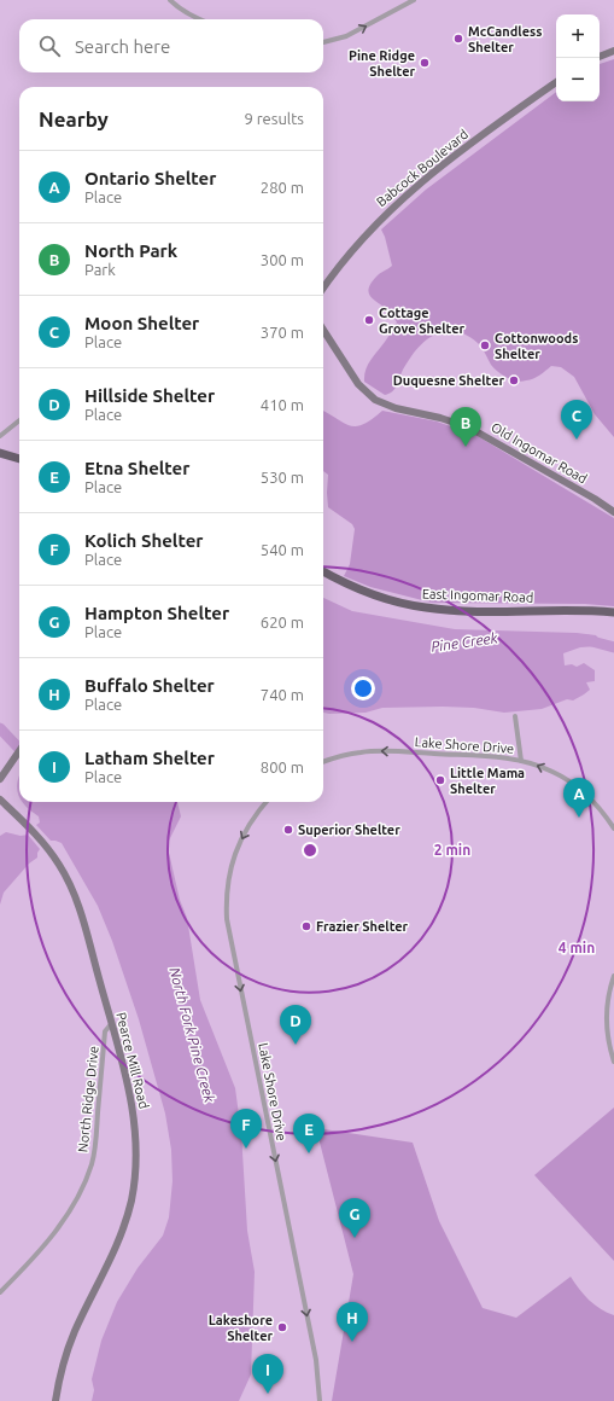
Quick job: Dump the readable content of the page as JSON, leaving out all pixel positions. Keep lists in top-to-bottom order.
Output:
{
  "streets": {
    "main road": ["East Ingomar Road"],
    "street": [
      "Babcock Boulevard",
      "Old Ingomar Road",
      "Lake Shore Drive",
      "Pearce Mill Road",
      "North Ridge Drive"
    ]
  },
  "crossings": [
    ["Pearce Mill Road", "North Ridge Drive"]
  ],
  "water": ["Pine Creek", "North Fork Pine Creek"],
  "places": [
    "McCandless Shelter",
    "Pine Ridge Shelter",
    "Cottage Grove Shelter",
    "Cottonwoods Shelter",
    "Duquesne Shelter",
    "Little Mama Shelter",
    "Superior Shelter",
    "Frazier Shelter",
    "Lakeshore Shelter"
  ],
  "page": {
    "map_buttons": ["+", "−"],
    "search": "Search here",
    "heading": ["Nearby", "9 results"],
    "list": [
      {
        "mark": "A",
        "name": "Ontario Shelter",
        "note": "Place",
        "value": "280 m"
      },
      {
        "mark": "B",
        "name": "North Park",
        "note": "Park",
        "value": "300 m"
      },
      {
        "mark": "C",
        "name": "Moon Shelter",
        "note": "Place",
        "value": "370 m"
      },
      {
        "mark": "D",
        "name": "Hillside Shelter",
        "note": "Place",
        "value": "410 m"
      },
      {
        "mark": "E",
        "name": "Etna Shelter",
        "note": "Place",
        "value": "530 m"
      },
      {
        "mark": "F",
        "name": "Kolich Shelter",
        "note": "Place",
        "value": "540 m"
      },
      {
        "mark": "G",
        "name": "Hampton Shelter",
        "note": "Place",
        "value": "620 m"
      },
      {
        "mark": "H",
        "name": "Buffalo Shelter",
        "note": "Place",
        "value": "740 m"
      },
      {
        "mark": "I",
        "name": "Latham Shelter",
        "note": "Place",
        "value": "800 m"
      }
    ],
    "pins": [
      "C",
      "B",
      "A",
      "D",
      "F",
      "E",
      "G",
      "H",
      "I"
    ]
  },
  "rings": ["2 min", "4 min"]
}
